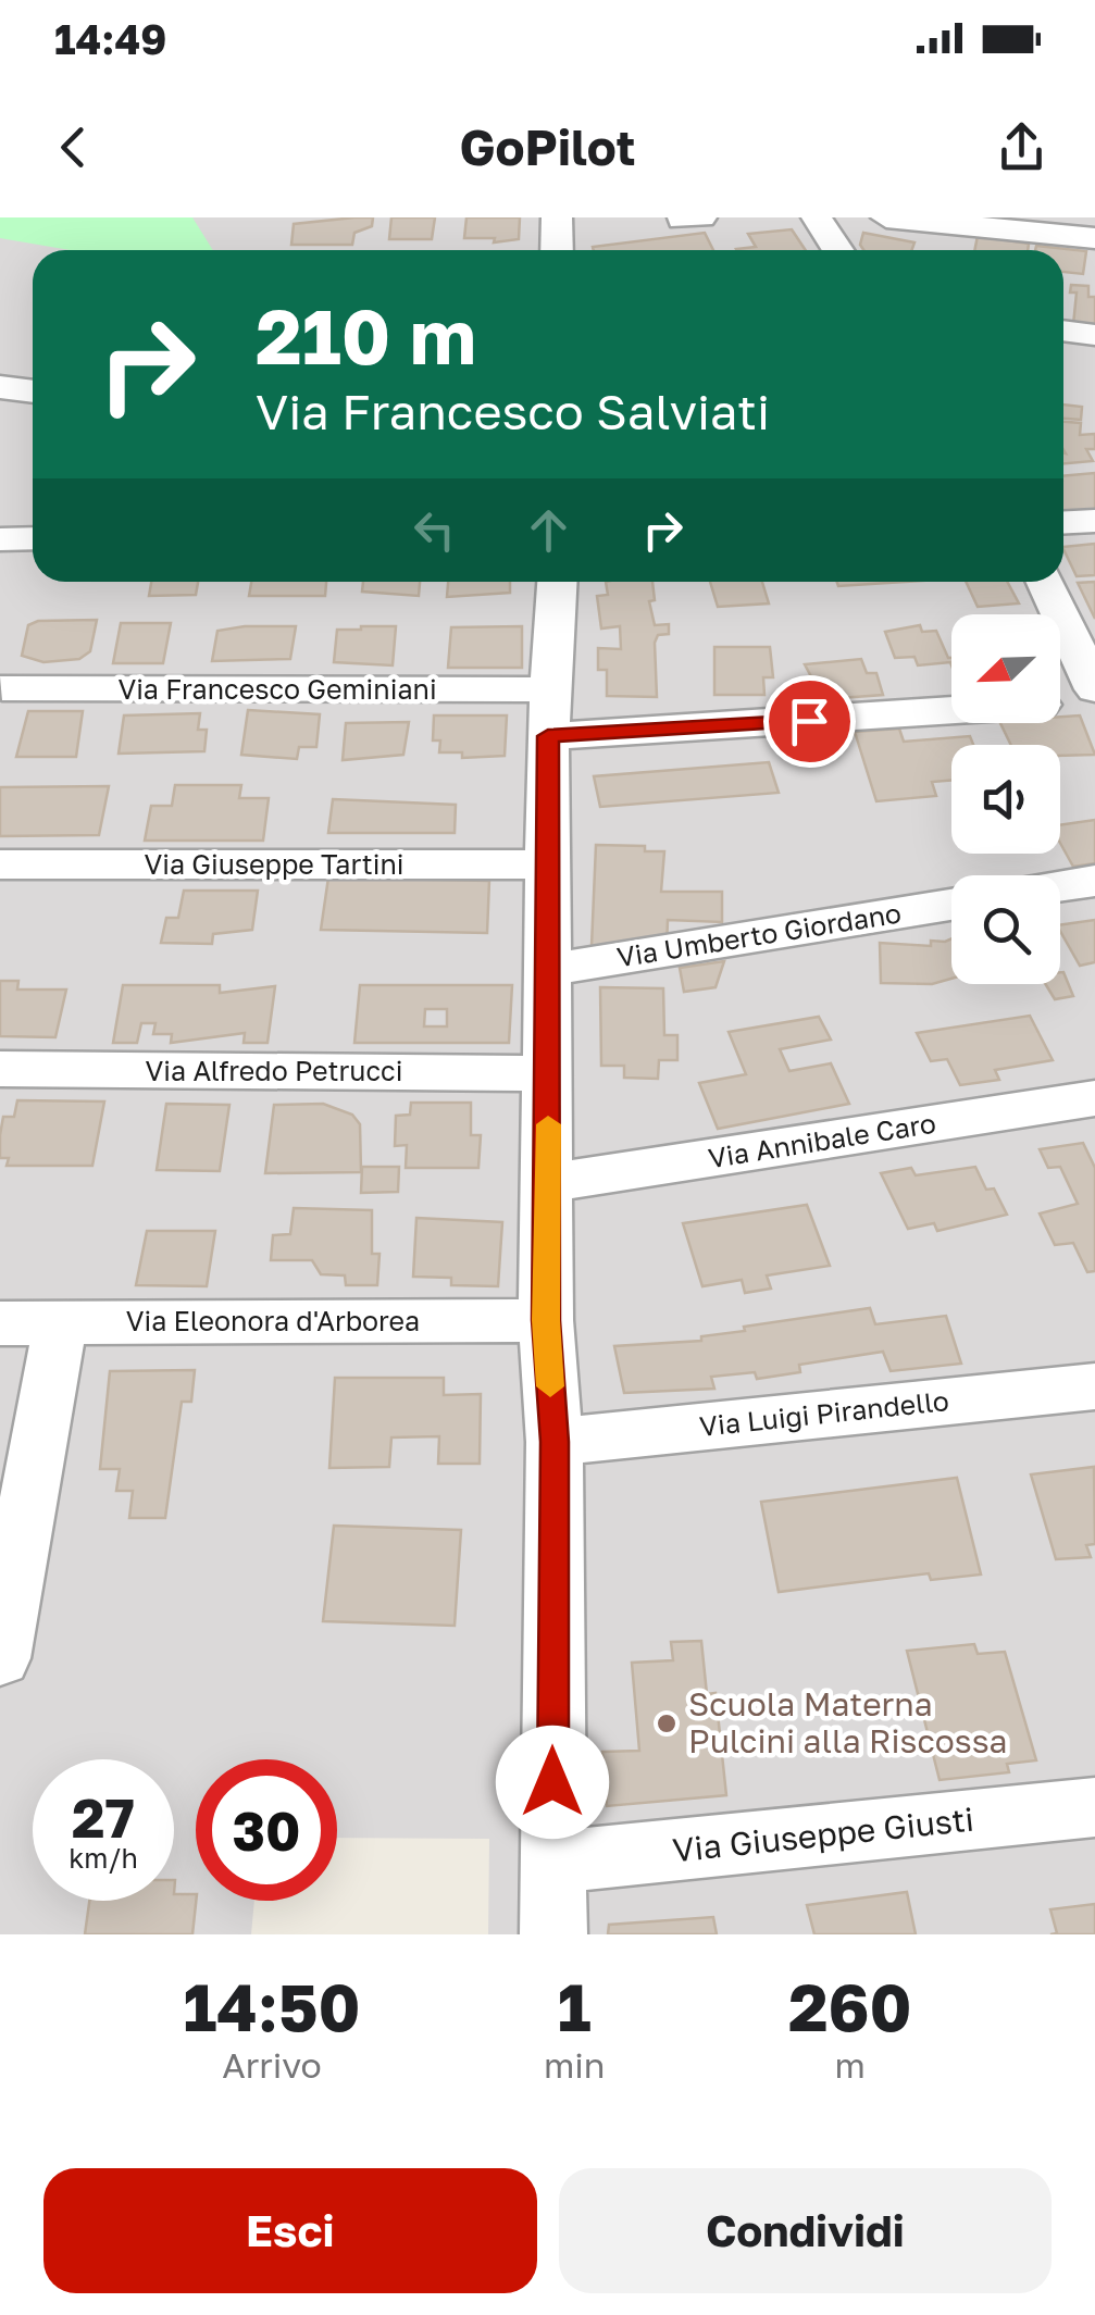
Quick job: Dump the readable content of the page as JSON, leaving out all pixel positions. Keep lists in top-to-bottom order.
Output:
{
  "streets": {
    "street": [
      "Via Francesco Geminiani",
      "Via Giuseppe Tartini",
      "Via Umberto Giordano",
      "Via Alfredo Petrucci",
      "Via Annibale Caro",
      "Via Eleonora d'Arborea",
      "Via Luigi Pirandello",
      "Via Giuseppe Giusti"
    ]
  },
  "places": ["Scuola Materna Pulcini alla Riscossa"],
  "north": "bottom left",
  "page": {
    "status": "14:49",
    "header": "GoPilot",
    "turn": ["210 m", "Via Francesco Salviati"],
    "speed": "27 km/h",
    "limit": "30",
    "eta": [
      "14:50",
      "Arrivo",
      "1",
      "min",
      "260",
      "m"
    ],
    "buttons": ["Esci", "Condividi"]
  }
}
